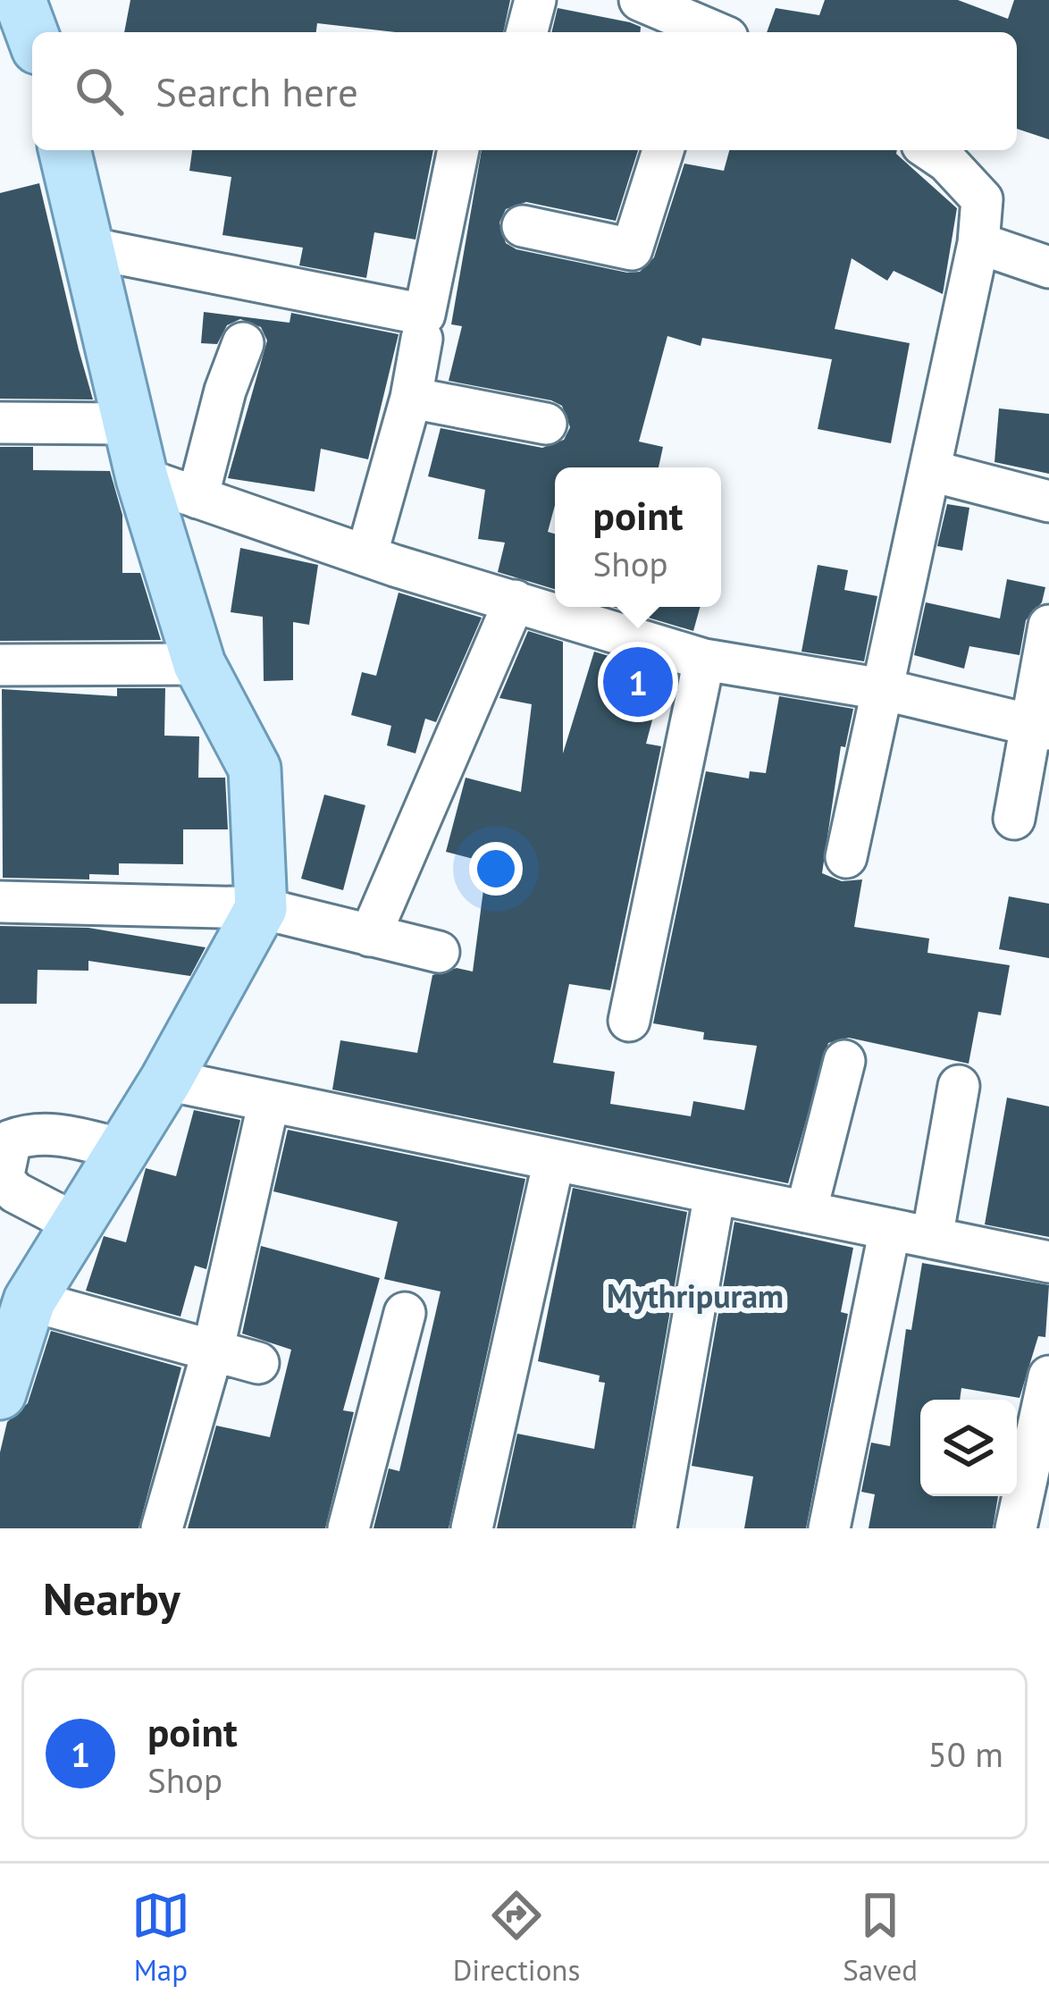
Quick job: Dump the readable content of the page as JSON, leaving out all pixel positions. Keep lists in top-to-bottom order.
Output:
{
  "districts": ["Mythripuram"],
  "page": {
    "search": "Search here",
    "popup": ["point", "Shop"],
    "pins": "1",
    "heading": "Nearby",
    "list": [
      {
        "mark": "1",
        "name": "point",
        "note": "Shop",
        "value": "50 m"
      }
    ],
    "nav": ["Map", "Directions", "Saved"]
  }
}
